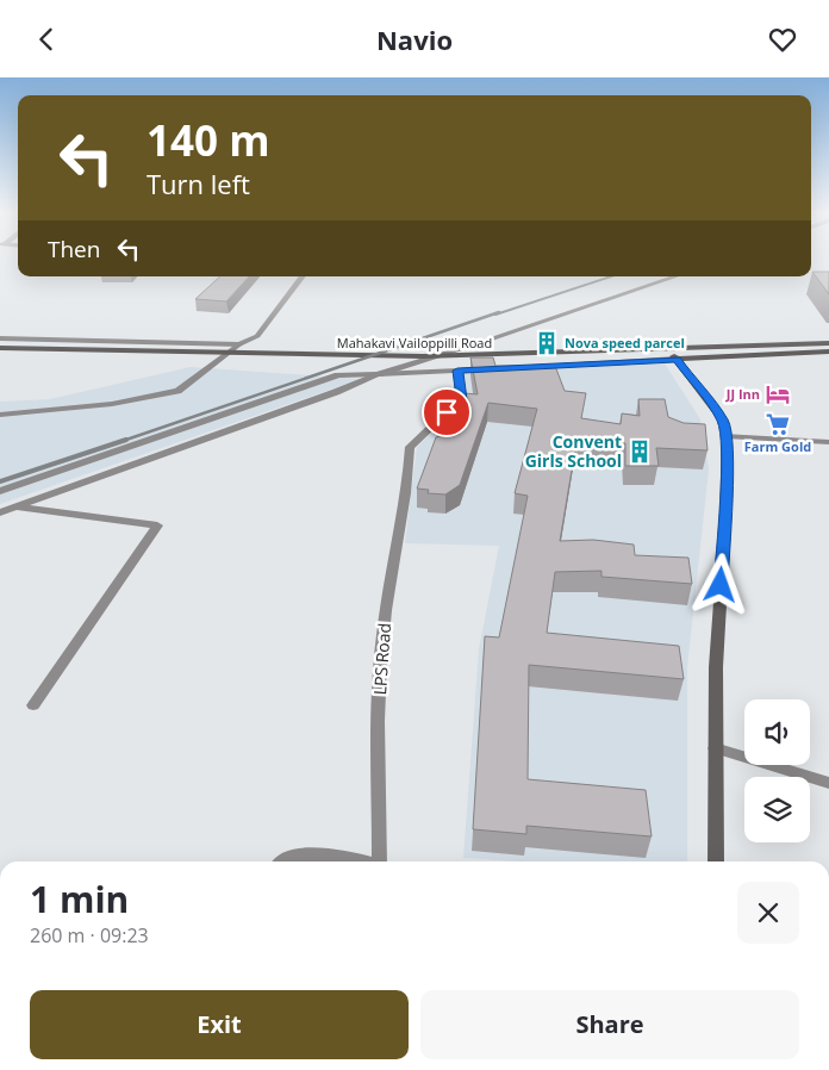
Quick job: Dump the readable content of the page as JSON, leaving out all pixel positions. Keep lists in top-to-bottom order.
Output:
{
  "streets": {
    "main road": ["Mahakavi Vailoppilli Road"],
    "street": ["LPS Road"]
  },
  "places": {
    "building": ["Nova speed parcel", "Convent Girls School"],
    "hotel": ["JJ Inn"],
    "supermarket": ["Farm Gold"]
  },
  "page": {
    "header": "Navio",
    "turn": ["140 m", "Turn left"],
    "then": "Then",
    "heading": ["1 min", "260 m · 09:23"],
    "buttons": ["Exit", "Share"]
  }
}
